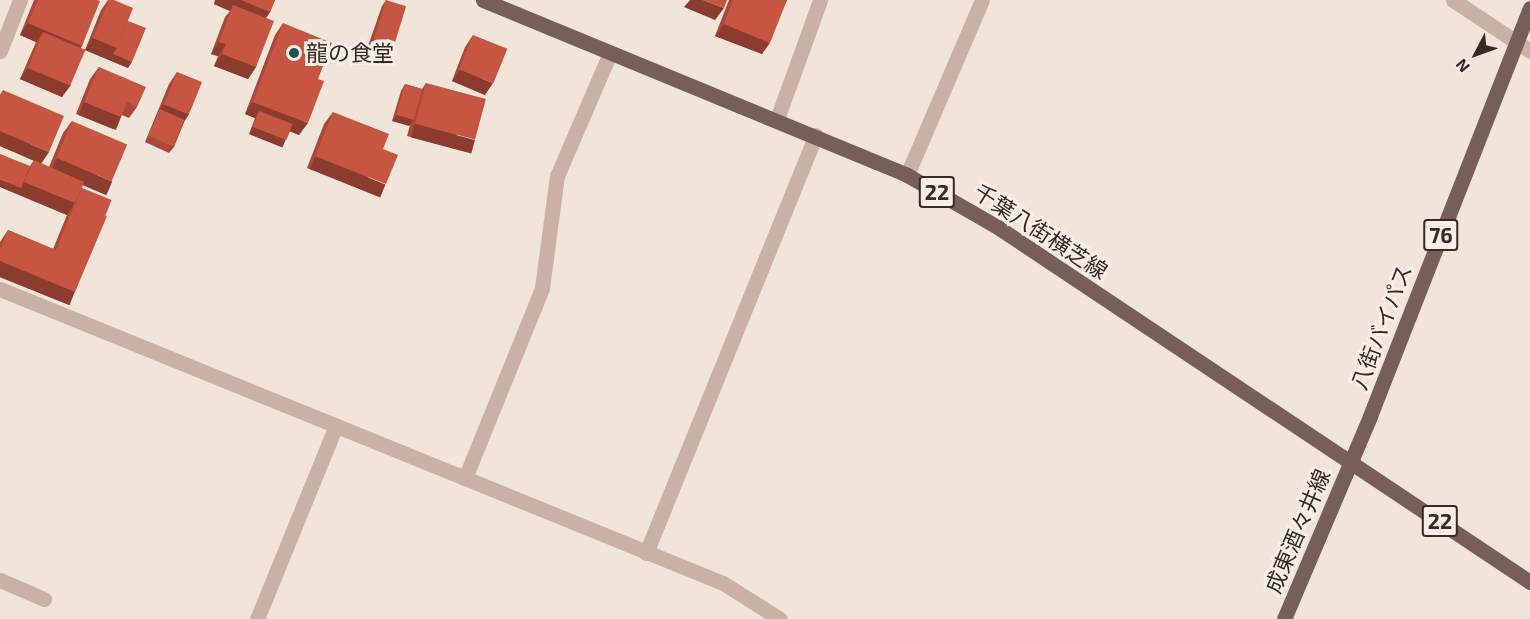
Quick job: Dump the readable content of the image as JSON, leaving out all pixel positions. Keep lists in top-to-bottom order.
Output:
{
  "streets": {
    "main road": [
      "22",
      "千葉八街横芝線",
      "76",
      "八街バイパス",
      "成東酒々井線"
    ]
  },
  "crossings": [
    ["千葉八街横芝線", "八街バイパス"],
    ["千葉八街横芝線", "成東酒々井線"],
    ["八街バイパス", "成東酒々井線"]
  ],
  "places": ["龍の食堂"],
  "north": "bottom left"
}
